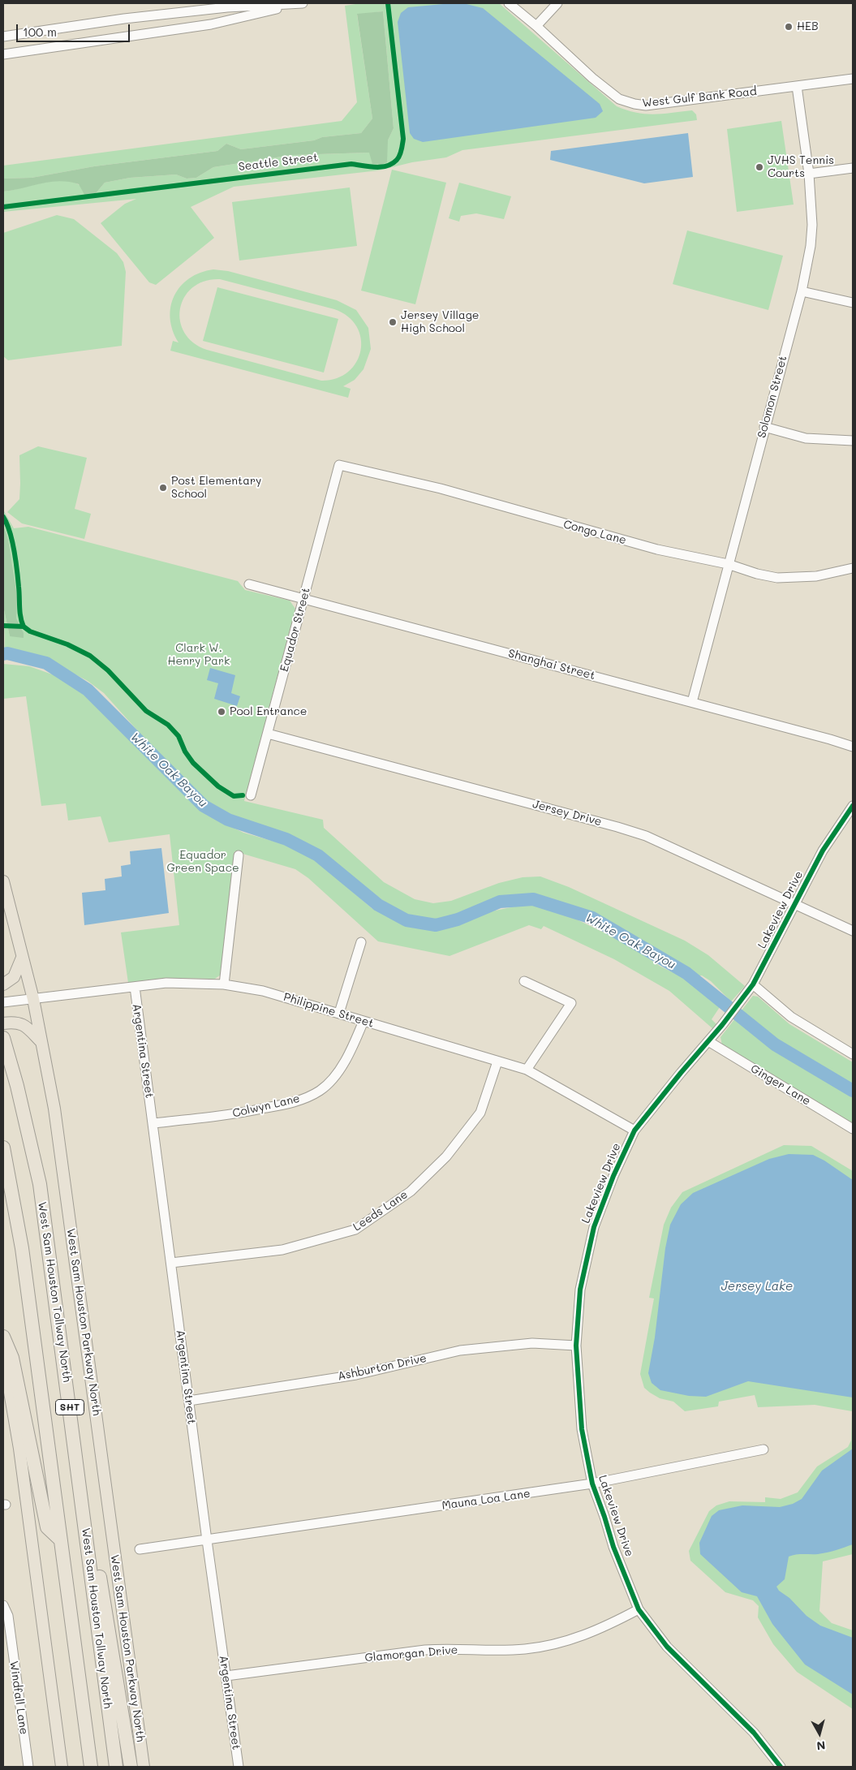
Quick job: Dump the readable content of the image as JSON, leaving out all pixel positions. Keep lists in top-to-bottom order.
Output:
{
  "streets": {
    "highway": ["West Sam Houston Tollway North", "SHT"],
    "main road": ["West Sam Houston Parkway North"],
    "street": [
      "West Gulf Bank Road",
      "Solomon Street",
      "Congo Lane",
      "Equador Street",
      "Shanghai Street",
      "Jersey Drive",
      "Lakeview Drive",
      "Philippine Street",
      "Argentina Street",
      "Ginger Lane",
      "Colwyn Lane",
      "Leeds Lane",
      "Ashburton Drive",
      "Mauna Loa Lane",
      "Glamorgan Drive",
      "Windfall Lane"
    ],
    "cycle path": ["Seattle Street"]
  },
  "crossings": [
    ["West Gulf Bank Road", "Solomon Street"],
    ["Solomon Street", "Congo Lane"],
    ["Solomon Street", "Shanghai Street"],
    ["Congo Lane", "Equador Street"],
    ["Equador Street", "Shanghai Street"],
    ["Equador Street", "Jersey Drive"],
    ["Jersey Drive", "Lakeview Drive"],
    ["Lakeview Drive", "Philippine Street"],
    ["Lakeview Drive", "Ginger Lane"],
    ["Lakeview Drive", "Ashburton Drive"],
    ["Lakeview Drive", "Mauna Loa Lane"],
    ["Lakeview Drive", "Glamorgan Drive"],
    ["Philippine Street", "Argentina Street"],
    ["Philippine Street", "Colwyn Lane"],
    ["Philippine Street", "Leeds Lane"],
    ["Philippine Street", "West Sam Houston Parkway North"],
    ["Argentina Street", "Colwyn Lane"],
    ["Argentina Street", "Leeds Lane"],
    ["Argentina Street", "Ashburton Drive"],
    ["Argentina Street", "Mauna Loa Lane"],
    ["Argentina Street", "Glamorgan Drive"]
  ],
  "water": ["White Oak Bayou", "Jersey Lake"],
  "parks": ["Clark W. Henry Park", "Equador Green Space"],
  "places": [
    "HEB",
    "JVHS Tennis Courts",
    "Jersey Village High School",
    "Post Elementary School",
    "Pool Entrance"
  ],
  "scale_bar": "100 m",
  "north": "bottom"
}
